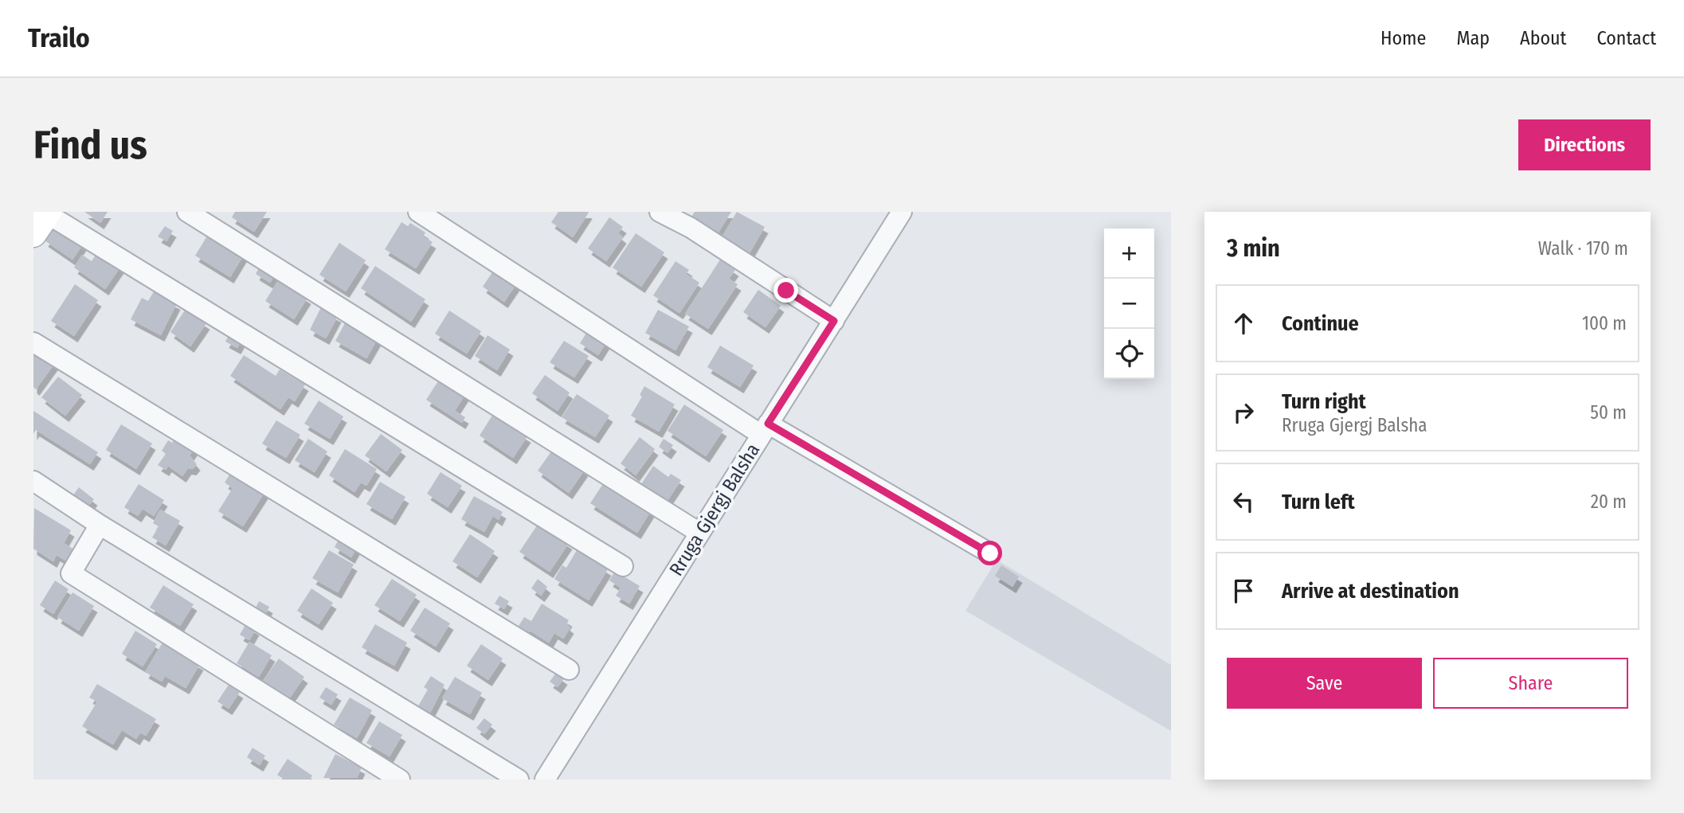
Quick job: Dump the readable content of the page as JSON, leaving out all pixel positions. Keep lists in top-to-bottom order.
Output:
{
  "streets": {
    "street": ["Rruga Gjergj Balsha"]
  },
  "page": {
    "header": "Trailo",
    "nav": [
      "Home",
      "Map",
      "About",
      "Contact"
    ],
    "buttons": [
      "Directions",
      ["Save", "Share"]
    ],
    "title": "Find us",
    "heading": ["3 min", "Walk · 170 m"],
    "map_buttons": ["+", "−"],
    "list": [
      ["Continue", "100 m"],
      ["Turn right", "Rruga Gjergj Balsha", "50 m"],
      ["Turn left", "20 m"],
      "Arrive at destination"
    ]
  }
}
